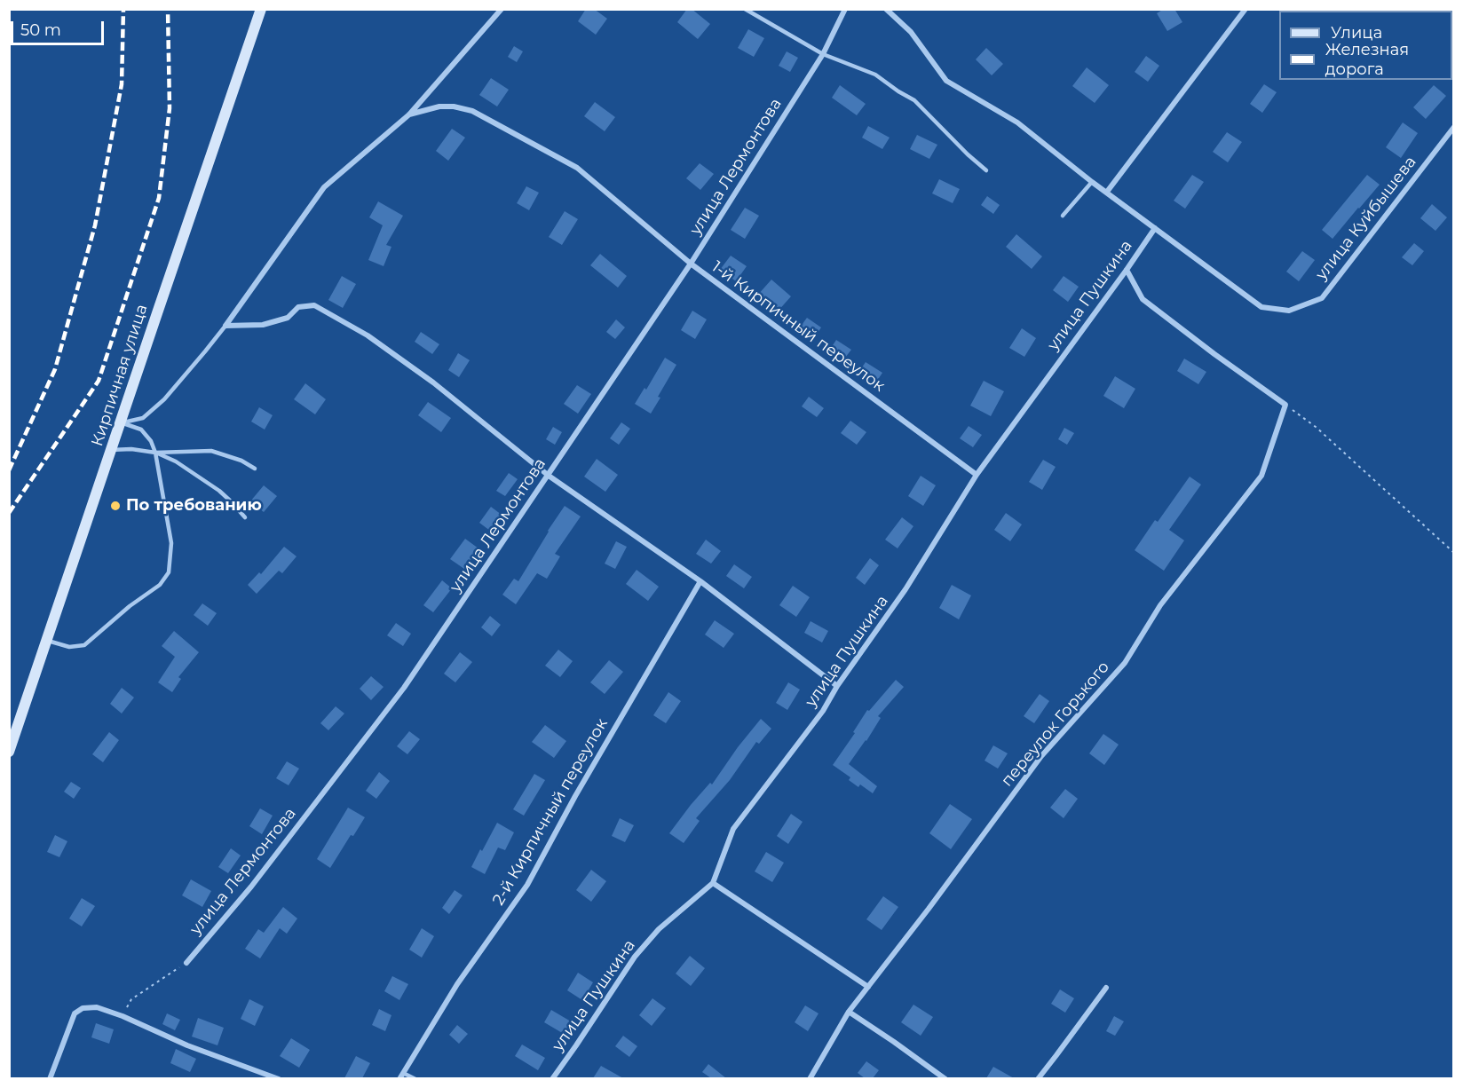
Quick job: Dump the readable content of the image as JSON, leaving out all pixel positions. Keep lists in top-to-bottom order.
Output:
{
  "streets": {
    "street": [
      "улица Лермонтова",
      "улица Куйбышева",
      "улица Пушкина",
      "1-й Кирпичный переулок",
      "Кирпичная улица",
      "переулок Горького",
      "2-й Кирпичный переулок"
    ]
  },
  "crossings": [
    ["улица Лермонтова", "1-й Кирпичный переулок"],
    ["улица Куйбышева", "улица Пушкина"],
    ["улица Пушкина", "1-й Кирпичный переулок"]
  ],
  "places": ["По требованию"],
  "legend": ["Улица", "Железная дорога"],
  "scale_bar": "50 m"
}
